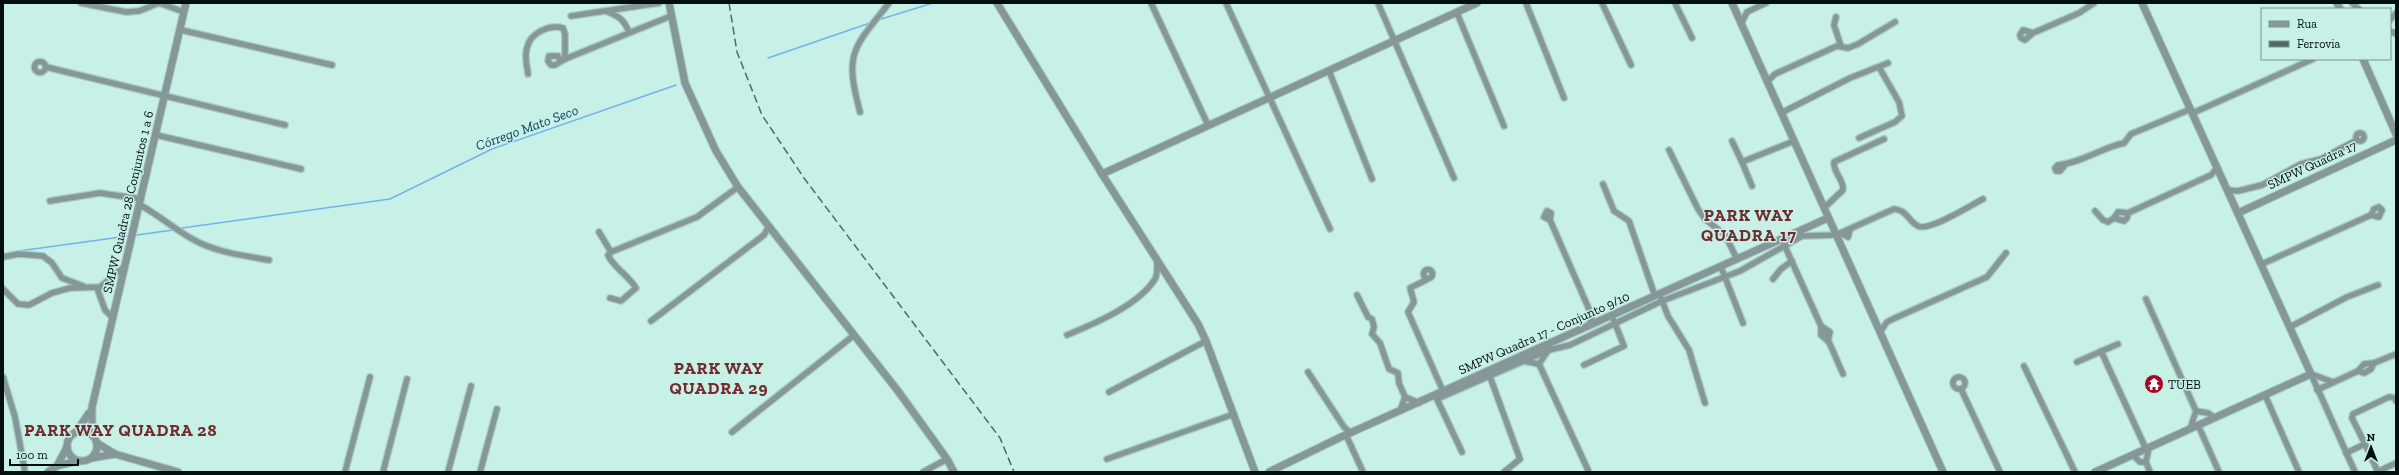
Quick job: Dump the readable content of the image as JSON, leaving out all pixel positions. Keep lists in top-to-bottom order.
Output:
{
  "streets": {
    "street": ["SMPW Quadra 17", "SMPW Quadra 28 Conjuntos 1 a 6", "SMPW Quadra 17 - Conjunto 9/10"]
  },
  "districts": ["PARK WAY QUADRA 17", "PARK WAY QUADRA 29", "PARK WAY QUADRA 28"],
  "water": ["Córrego Mato Seco"],
  "places": {
    "temple": ["TUEB"]
  },
  "legend": ["Rua", "Ferrovia"],
  "scale_bar": "100 m",
  "north": "top"
}
